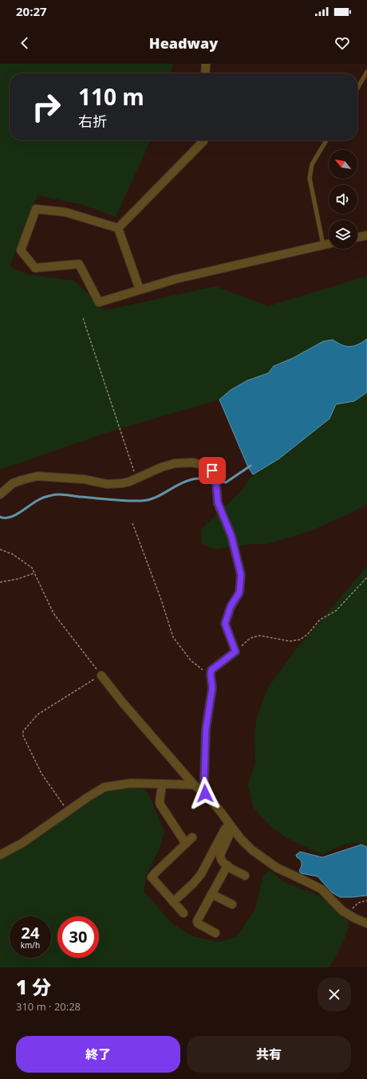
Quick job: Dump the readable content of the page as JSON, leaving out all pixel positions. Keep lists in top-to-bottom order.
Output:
{
  "north": "top left",
  "page": {
    "status": "20:27",
    "header": "Headway",
    "turn": ["110 m", "右折"],
    "speed": "24 km/h",
    "limit": "30",
    "heading": ["1 分", "310 m · 20:28"],
    "buttons": ["終了", "共有"]
  }
}
